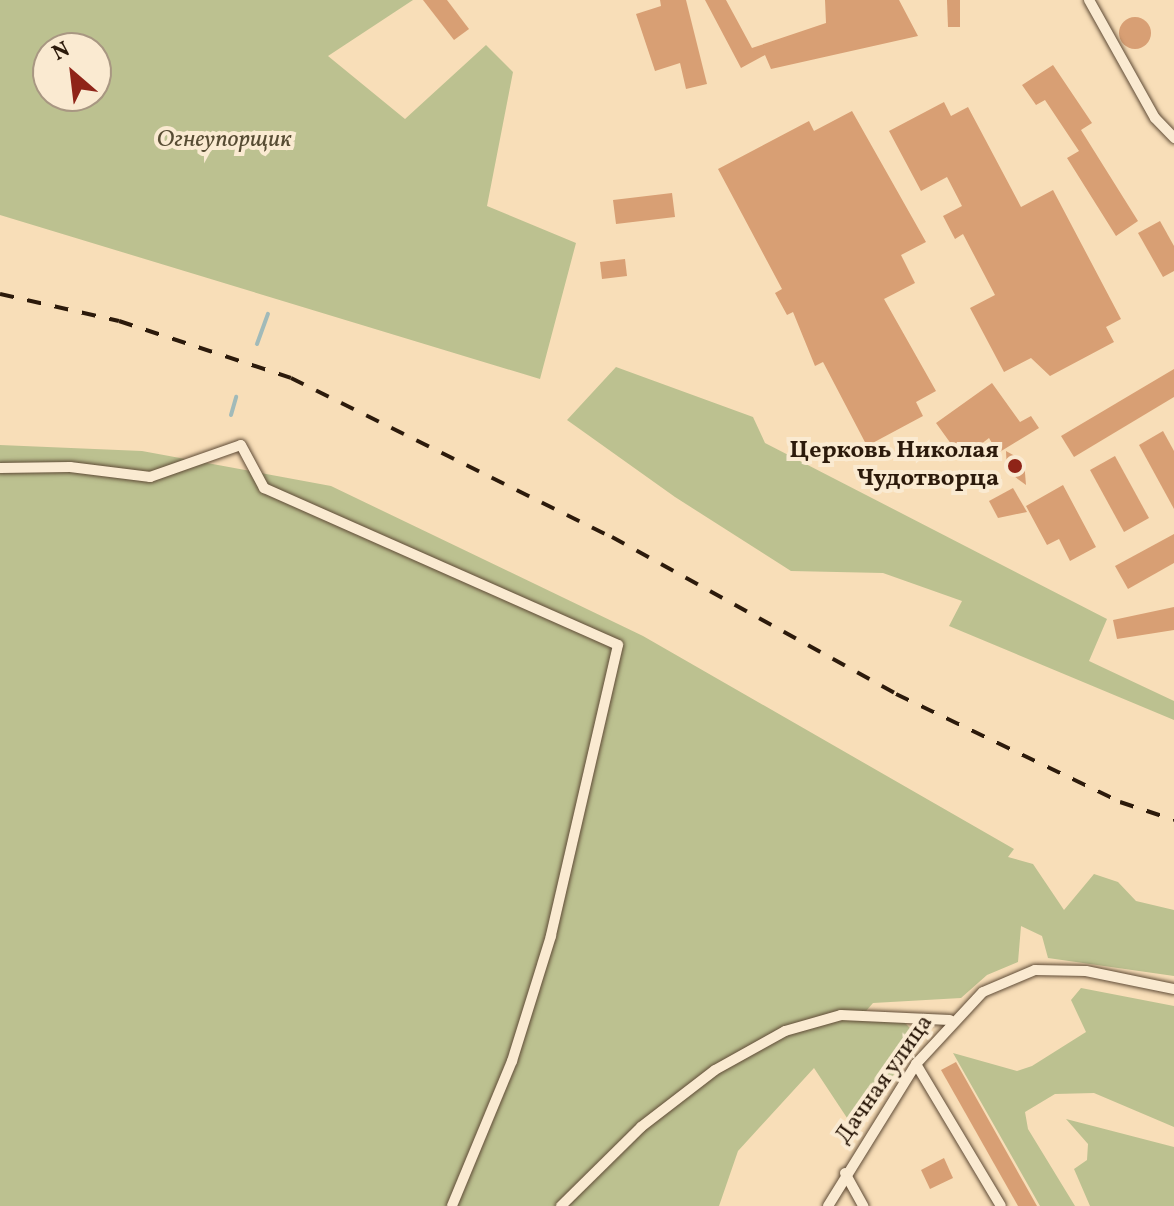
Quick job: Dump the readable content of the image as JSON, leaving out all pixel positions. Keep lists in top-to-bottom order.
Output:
{
  "streets": {
    "street": ["Дачная улица"]
  },
  "parks": ["Огнеупорщик"],
  "places": ["Церковь Николая Чудотворца"],
  "north": "top left"
}
